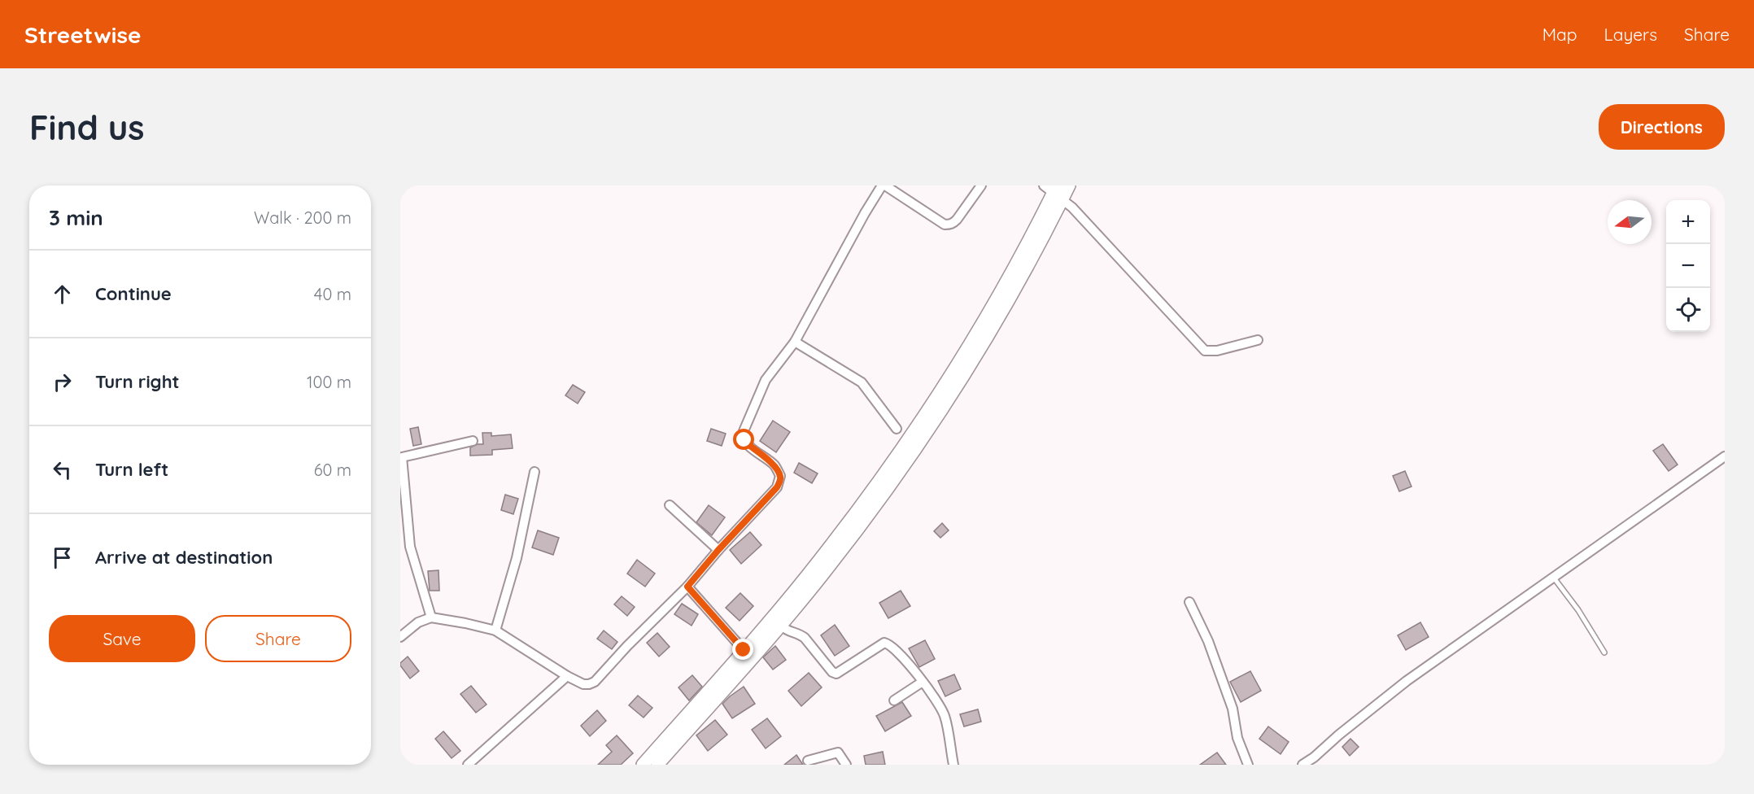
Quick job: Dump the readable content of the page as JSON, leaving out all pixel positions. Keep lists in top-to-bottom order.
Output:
{
  "north": "left",
  "page": {
    "header": "Streetwise",
    "nav": ["Map", "Layers", "Share"],
    "buttons": [
      "Directions",
      ["Save", "Share"]
    ],
    "title": "Find us",
    "heading": ["3 min", "Walk · 200 m"],
    "map_buttons": ["+", "−"],
    "list": [
      ["Continue", "40 m"],
      ["Turn right", "100 m"],
      ["Turn left", "60 m"],
      "Arrive at destination"
    ]
  }
}
